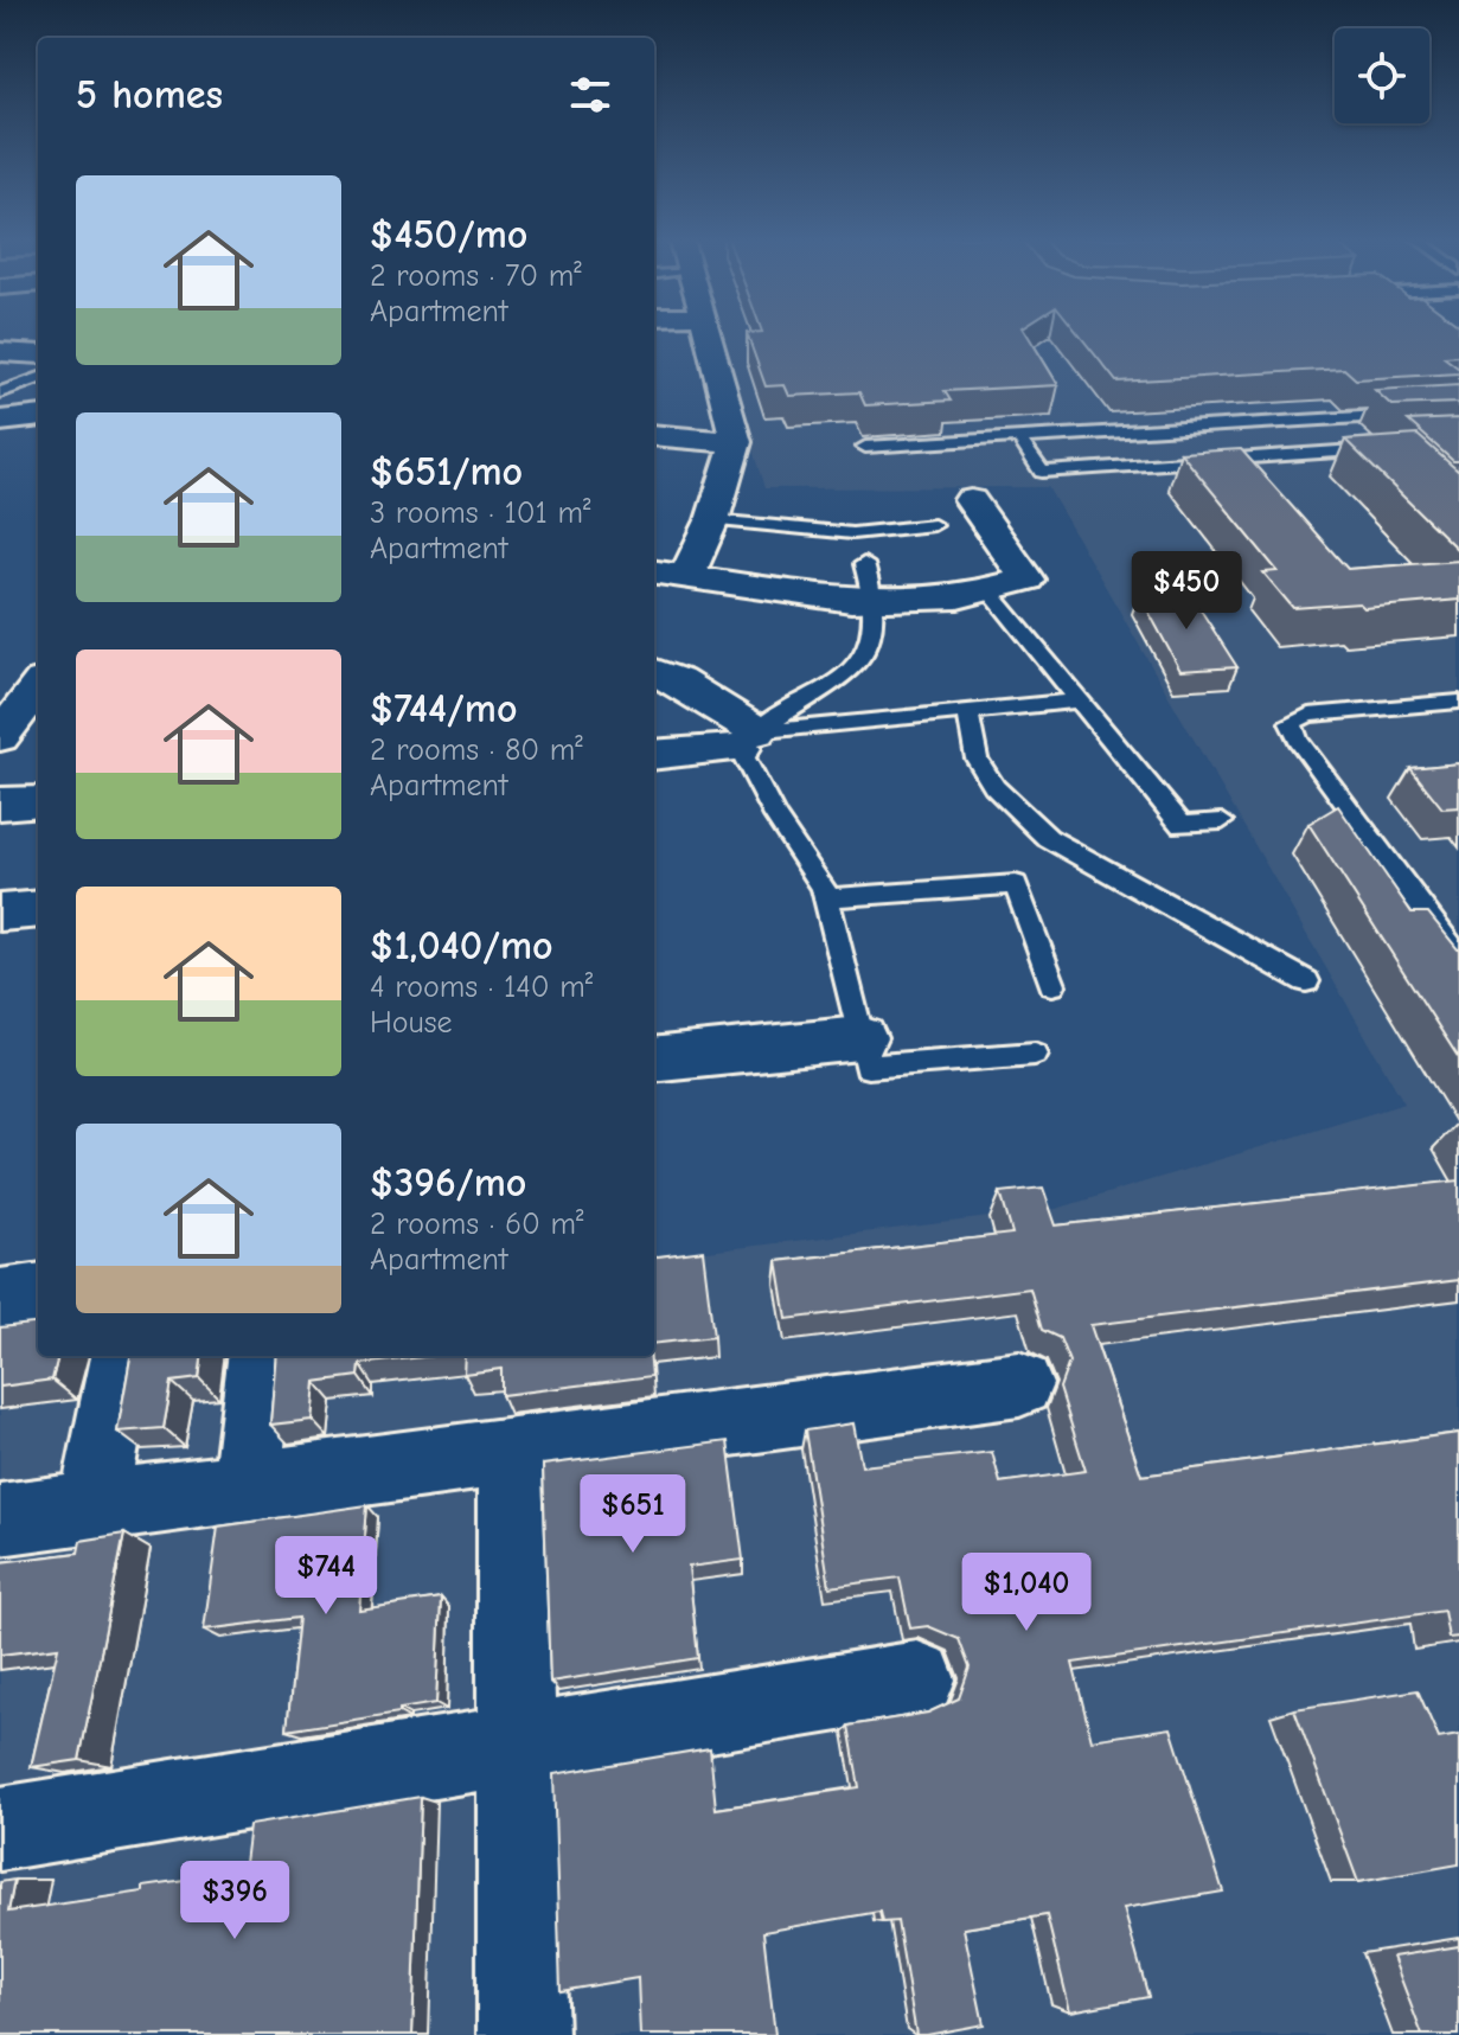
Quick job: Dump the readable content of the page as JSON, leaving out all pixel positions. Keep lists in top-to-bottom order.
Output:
{
  "page": {
    "heading": "5 homes",
    "list": [
      {
        "name": "$450/mo",
        "note": "2 rooms · 70 m² · Apartment"
      },
      {
        "name": "$651/mo",
        "note": "3 rooms · 101 m² · Apartment"
      },
      {
        "name": "$744/mo",
        "note": "2 rooms · 80 m² · Apartment"
      },
      {
        "name": "$1,040/mo",
        "note": "4 rooms · 140 m² · House"
      },
      {
        "name": "$396/mo",
        "note": "2 rooms · 60 m² · Apartment"
      }
    ],
    "price": [
      "$450",
      "$651",
      "$744",
      "$1,040",
      "$396"
    ]
  }
}
